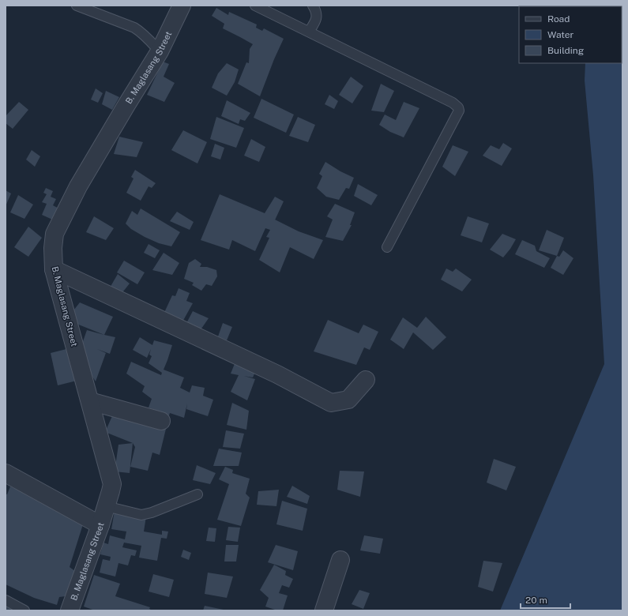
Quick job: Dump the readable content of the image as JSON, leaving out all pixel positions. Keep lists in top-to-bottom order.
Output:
{
  "streets": {
    "street": ["B. Maglasang Street"]
  },
  "legend": ["Road", "Water", "Building"],
  "scale_bar": "20 m"
}
